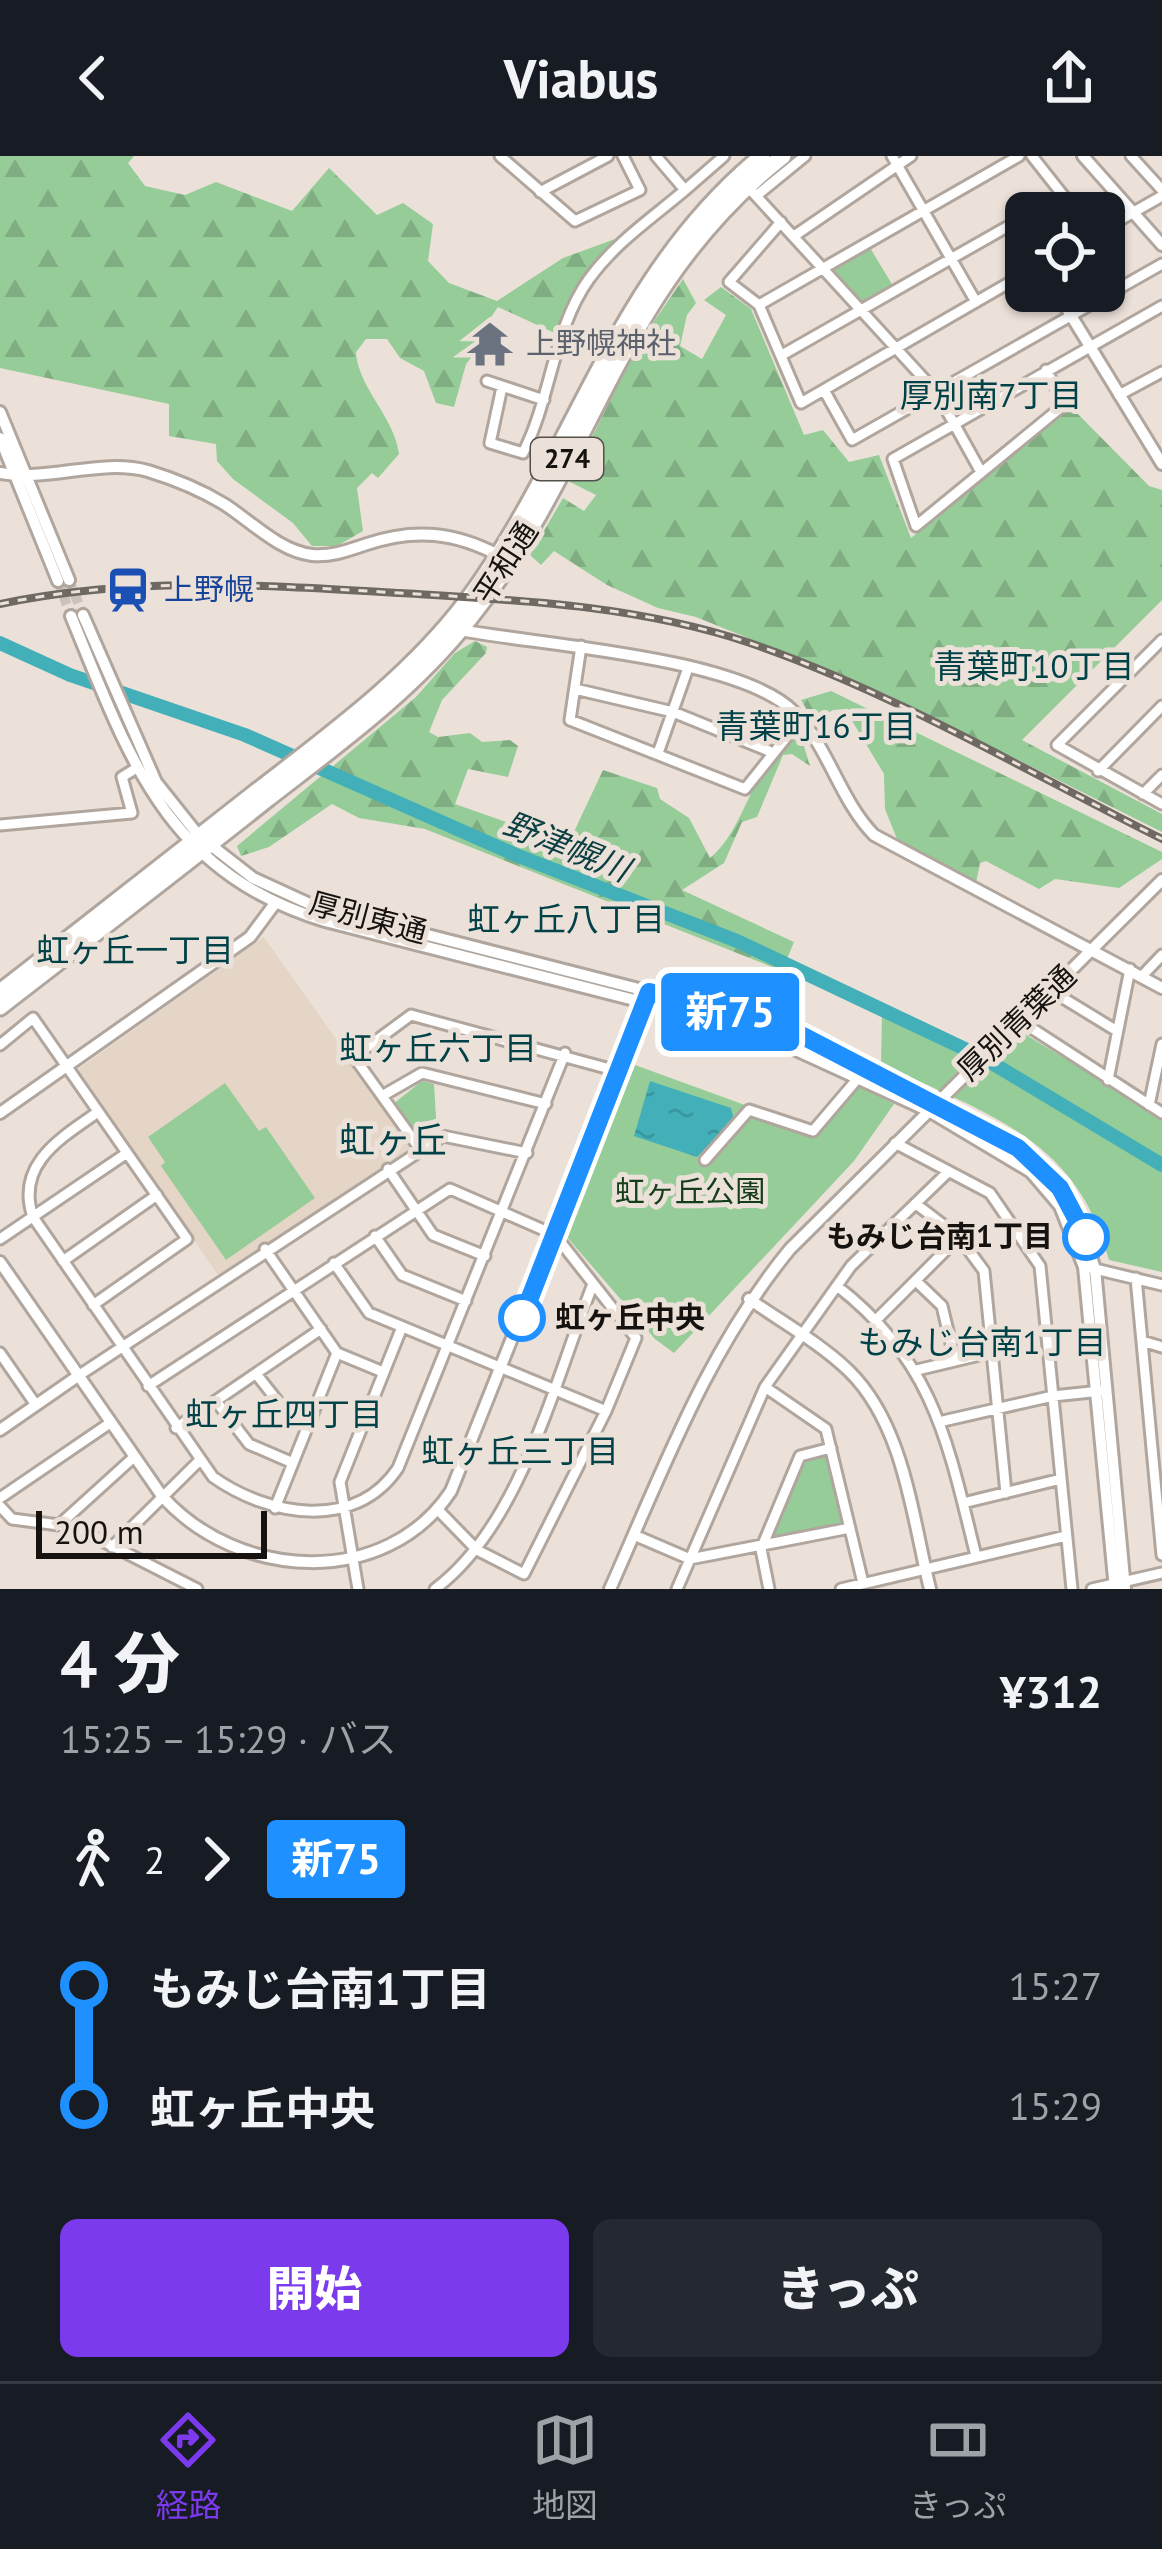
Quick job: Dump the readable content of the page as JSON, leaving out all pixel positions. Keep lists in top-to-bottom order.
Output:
{
  "streets": {
    "highway": ["274", "平和通"],
    "street": ["厚別東通", "厚別青葉通"]
  },
  "crossings": [
    ["274", "平和通"],
    ["274", "厚別東通"],
    ["平和通", "厚別東通"],
    ["厚別東通", "厚別青葉通"]
  ],
  "districts": [
    "厚別南7丁目",
    "青葉町10丁目",
    "青葉町16丁目",
    "虹ヶ丘八丁目",
    "虹ヶ丘一丁目",
    "虹ヶ丘六丁目",
    "虹ヶ丘",
    "もみじ台南1丁目",
    "虹ヶ丘四丁目",
    "虹ヶ丘三丁目"
  ],
  "water": ["野津幌川"],
  "parks": ["虹ヶ丘公園"],
  "places": {
    "temple": ["上野幌神社"],
    "station": ["上野幌"],
    "other": ["もみじ台南1丁目", "虹ヶ丘中央"]
  },
  "lines": ["bus line 新75"],
  "scale_bar": "200 m",
  "page": {
    "header": "Viabus",
    "on_map": "新75",
    "scale": "200 m",
    "heading": ["4 分", "15:25 – 15:29 · バス", "¥312"],
    "legs": ["2", "新75"],
    "list": [
      {
        "name": "もみじ台南1丁目",
        "value": "15:27"
      },
      {
        "name": "虹ヶ丘中央",
        "value": "15:29"
      }
    ],
    "buttons": ["開始", "きっぷ"],
    "tabs": ["経路", "地図", "きっぷ"]
  }
}
